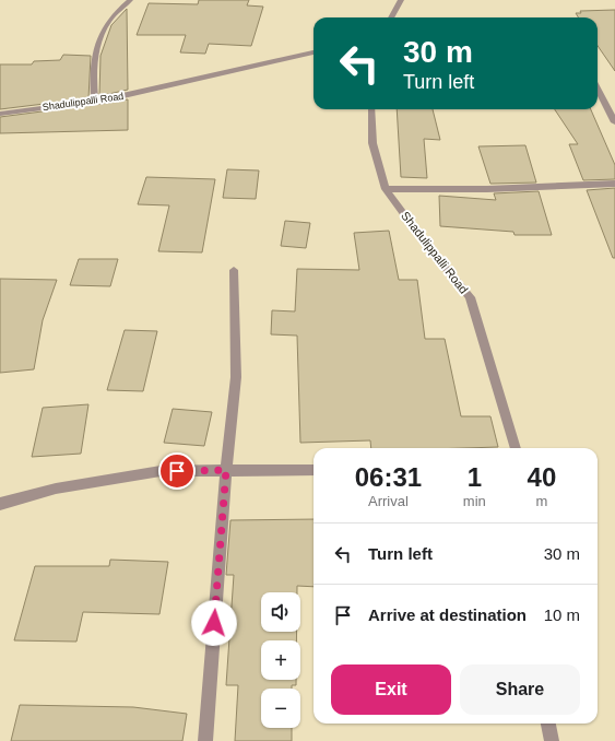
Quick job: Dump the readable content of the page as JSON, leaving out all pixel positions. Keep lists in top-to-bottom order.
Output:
{
  "streets": {
    "street": ["Shadulippalli Road"]
  },
  "page": {
    "turn": ["30 m", "Turn left"],
    "eta": [
      "06:31",
      "Arrival",
      "1",
      "min",
      "40",
      "m"
    ],
    "list": [
      {
        "name": "Turn left",
        "value": "30 m"
      },
      {
        "name": "Arrive at destination",
        "value": "10 m"
      }
    ],
    "map_buttons": ["+", "−"],
    "buttons": ["Exit", "Share"]
  }
}
